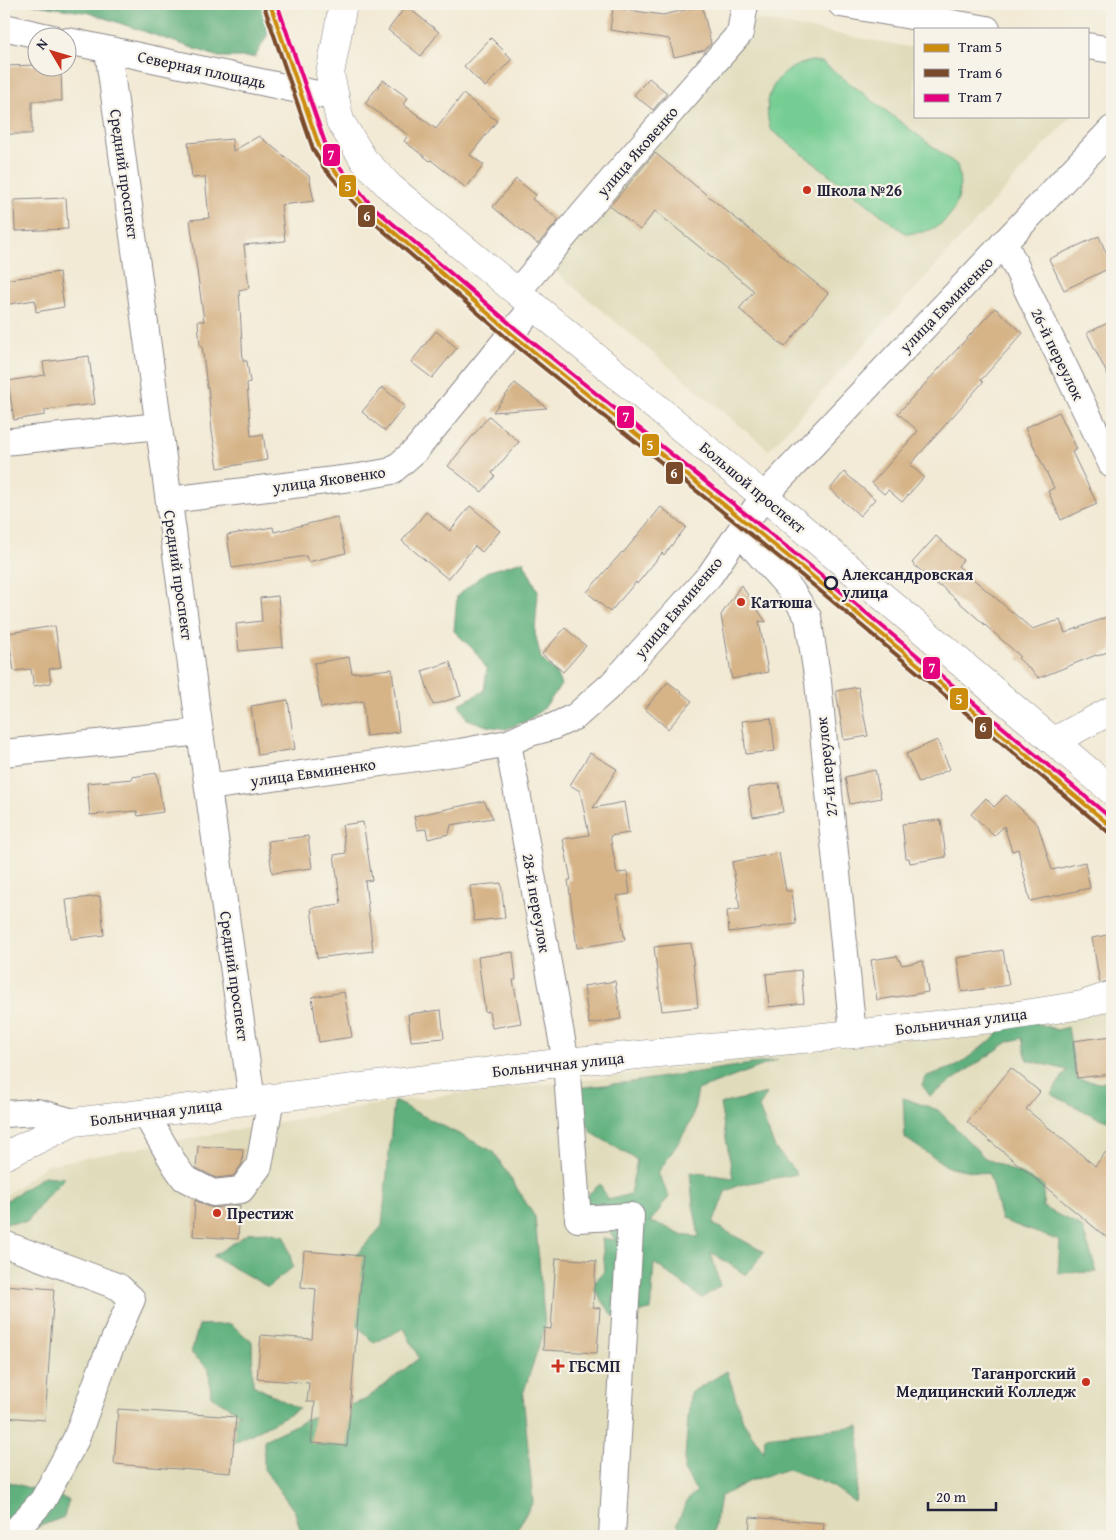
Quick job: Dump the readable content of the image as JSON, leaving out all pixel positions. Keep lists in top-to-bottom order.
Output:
{
  "streets": {
    "main road": ["Большой проспект", "Больничная улица"],
    "street": [
      "Северная площадь",
      "улица Яковенко",
      "Средний проспект",
      "улица Евминенко",
      "26-й переулок",
      "27-й переулок",
      "28-й переулок"
    ]
  },
  "crossings": [
    ["Северная площадь", "Средний проспект"],
    ["Северная площадь", "Большой проспект"],
    ["улица Яковенко", "Средний проспект"],
    ["улица Яковенко", "Большой проспект"],
    ["Средний проспект", "улица Евминенко"],
    ["Средний проспект", "Больничная улица"],
    ["улица Евминенко", "26-й переулок"],
    ["улица Евминенко", "Большой проспект"],
    ["улица Евминенко", "27-й переулок"],
    ["улица Евминенко", "28-й переулок"],
    ["27-й переулок", "Больничная улица"],
    ["28-й переулок", "Больничная улица"]
  ],
  "places": {
    "other": [
      "Школа №26",
      "Александровская улица",
      "Катюша",
      "Престиж",
      "Таганрогский Медицинский Колледж"
    ],
    "health": ["ГБСМП"]
  },
  "lines": ["tram line 5", "tram line 7", "tram line 6"],
  "legend": ["Tram 5", "Tram 6", "Tram 7"],
  "scale_bar": "20 m",
  "north": "top left"
}
